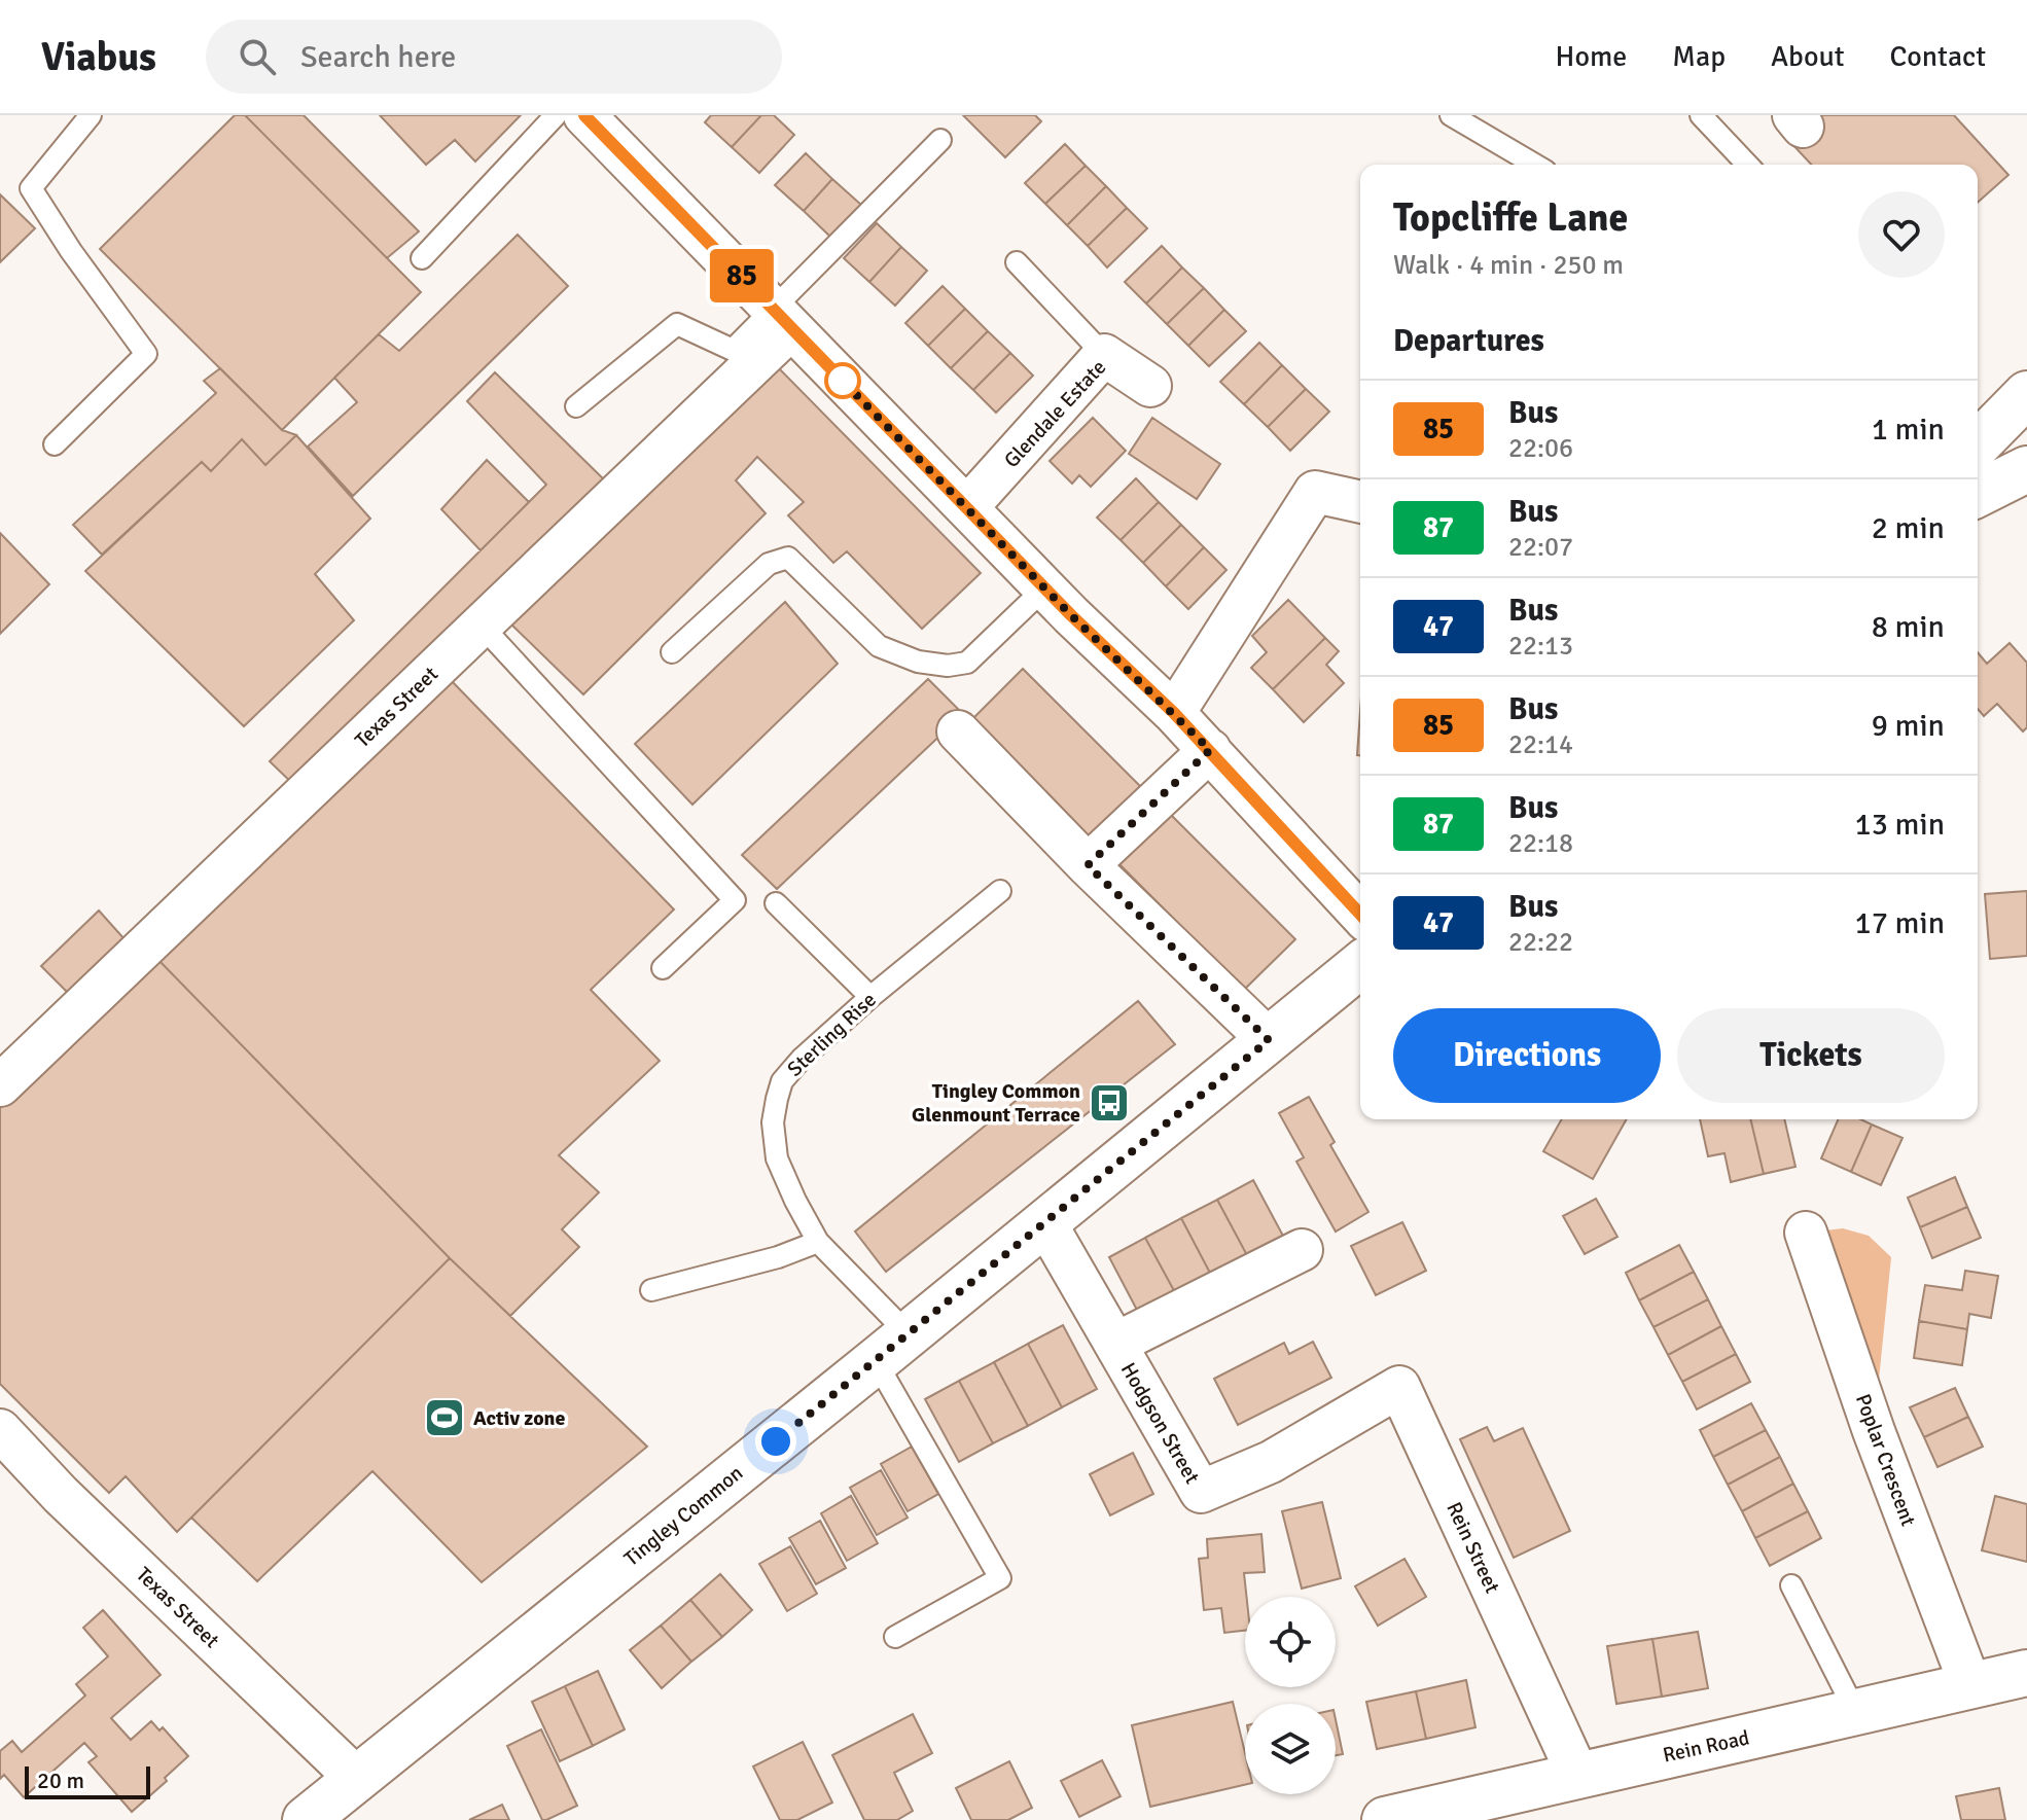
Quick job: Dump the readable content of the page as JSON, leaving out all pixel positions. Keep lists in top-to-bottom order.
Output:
{
  "streets": {
    "main road": ["Tingley Common", "Rein Road"],
    "street": [
      "Glendale Estate",
      "Texas Street",
      "Hodgson Street",
      "Poplar Crescent",
      "Rein Street"
    ],
    "lane": ["Sterling Rise"]
  },
  "crossings": [
    ["Texas Street", "Tingley Common"],
    ["Sterling Rise", "Tingley Common"],
    ["Hodgson Street", "Tingley Common"],
    ["Hodgson Street", "Rein Street"],
    ["Poplar Crescent", "Rein Road"],
    ["Rein Street", "Rein Road"]
  ],
  "places": {
    "bus stop": ["Tingley Common Glenmount Terrace"],
    "sports": ["Activ zone"]
  },
  "lines": ["bus line 85"],
  "scale_bar": "20 m",
  "page": {
    "header": "Viabus",
    "search": "Search here",
    "nav": [
      "Home",
      "Map",
      "About",
      "Contact"
    ],
    "on_map": "85",
    "heading": [
      ["Topcliffe Lane", "Walk · 4 min · 250 m"],
      "Departures"
    ],
    "list": [
      {
        "mark": "85",
        "name": "Bus",
        "note": "22:06",
        "value": "1 min"
      },
      {
        "mark": "87",
        "name": "Bus",
        "note": "22:07",
        "value": "2 min"
      },
      {
        "mark": "47",
        "name": "Bus",
        "note": "22:13",
        "value": "8 min"
      },
      {
        "mark": "85",
        "name": "Bus",
        "note": "22:14",
        "value": "9 min"
      },
      {
        "mark": "87",
        "name": "Bus",
        "note": "22:18",
        "value": "13 min"
      },
      {
        "mark": "47",
        "name": "Bus",
        "note": "22:22",
        "value": "17 min"
      }
    ],
    "buttons": ["Directions", "Tickets"],
    "scale": "20 m"
  }
}
